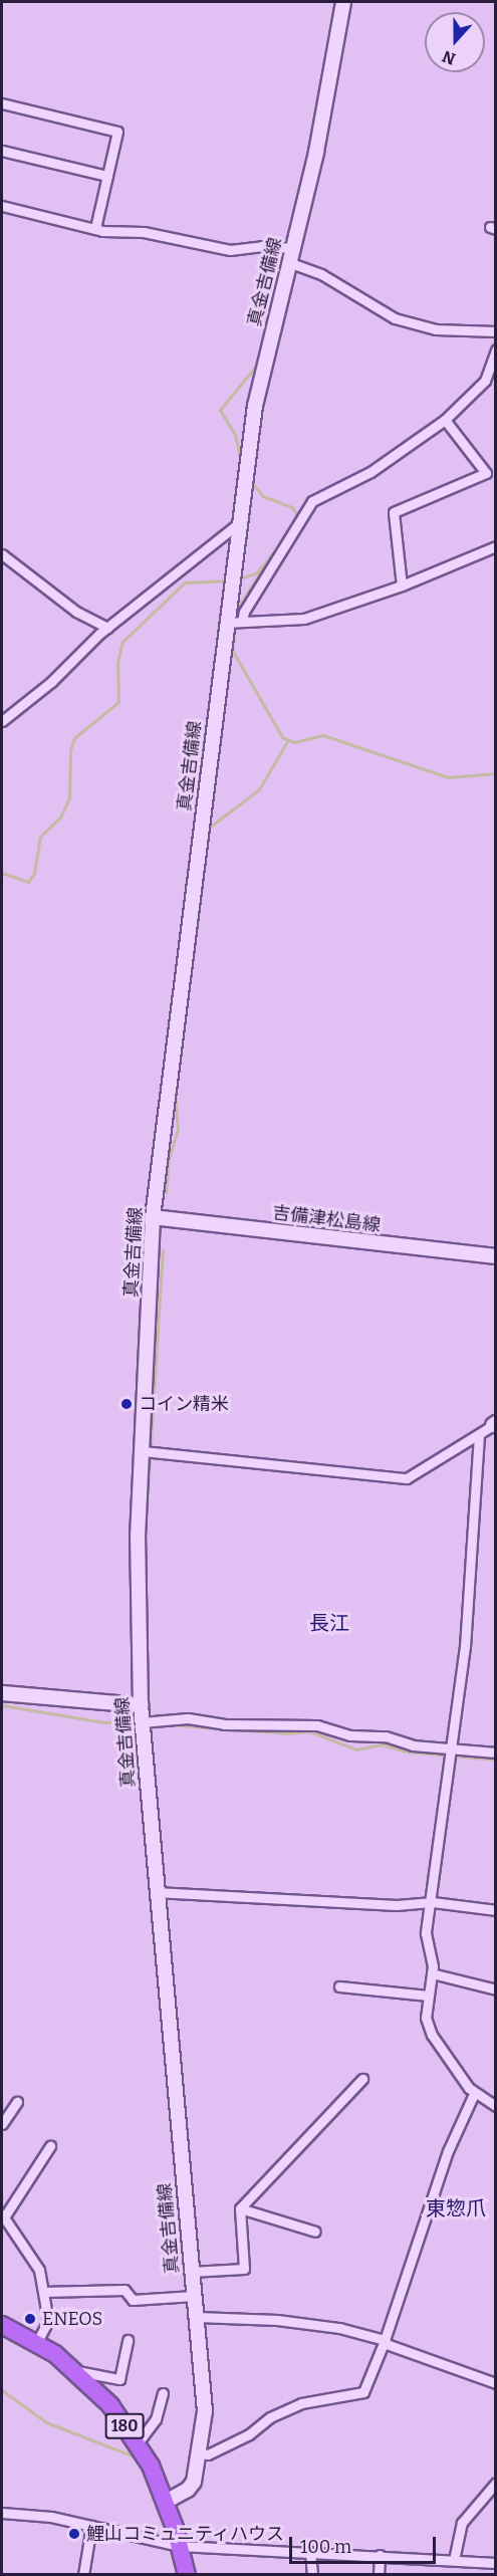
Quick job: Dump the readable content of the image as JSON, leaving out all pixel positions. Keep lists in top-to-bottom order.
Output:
{
  "streets": {
    "highway": ["180"],
    "main road": ["真金吉備線", "吉備津松島線"]
  },
  "crossings": [
    ["真金吉備線", "吉備津松島線"],
    ["真金吉備線", "180"]
  ],
  "districts": ["長江", "東惣爪"],
  "places": ["コイン精米", "ENEOS", "鯉山コミュニティハウス"],
  "scale_bar": "100 m",
  "north": "bottom"
}
